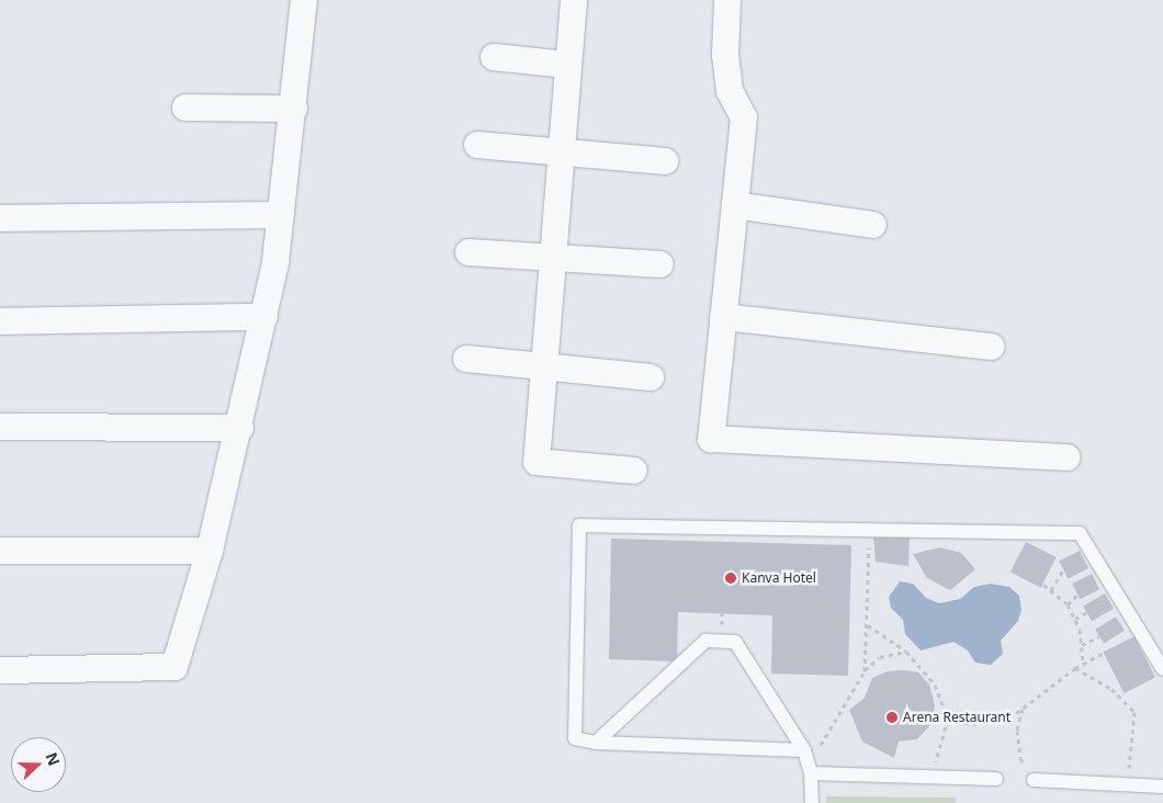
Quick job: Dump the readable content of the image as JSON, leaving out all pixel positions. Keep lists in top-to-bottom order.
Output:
{
  "places": ["Kanva Hotel", "Arena Restaurant"],
  "north": "right"
}
